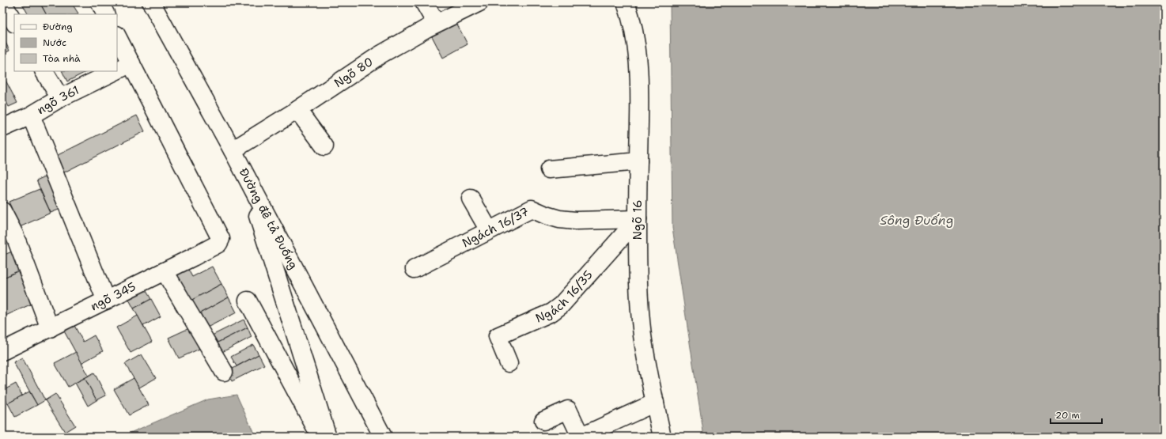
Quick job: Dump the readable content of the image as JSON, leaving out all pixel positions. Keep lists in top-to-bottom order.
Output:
{
  "streets": {
    "street": [
      "Ngõ 80",
      "ngõ 361",
      "Đường đê tả Đuống",
      "Ngõ 16",
      "Ngách 16/37",
      "Ngách 16/35",
      "ngõ 345"
    ]
  },
  "crossings": [
    ["Ngõ 80", "Đường đê tả Đuống"],
    ["ngõ 361", "ngõ 345"],
    ["Ngõ 16", "Ngách 16/37"],
    ["Ngõ 16", "Ngách 16/35"],
    ["Ngách 16/37", "Ngách 16/35"]
  ],
  "water": ["Sông Đuống"],
  "legend": ["Đường", "Nước", "Tòa nhà"],
  "scale_bar": "20 m"
}
